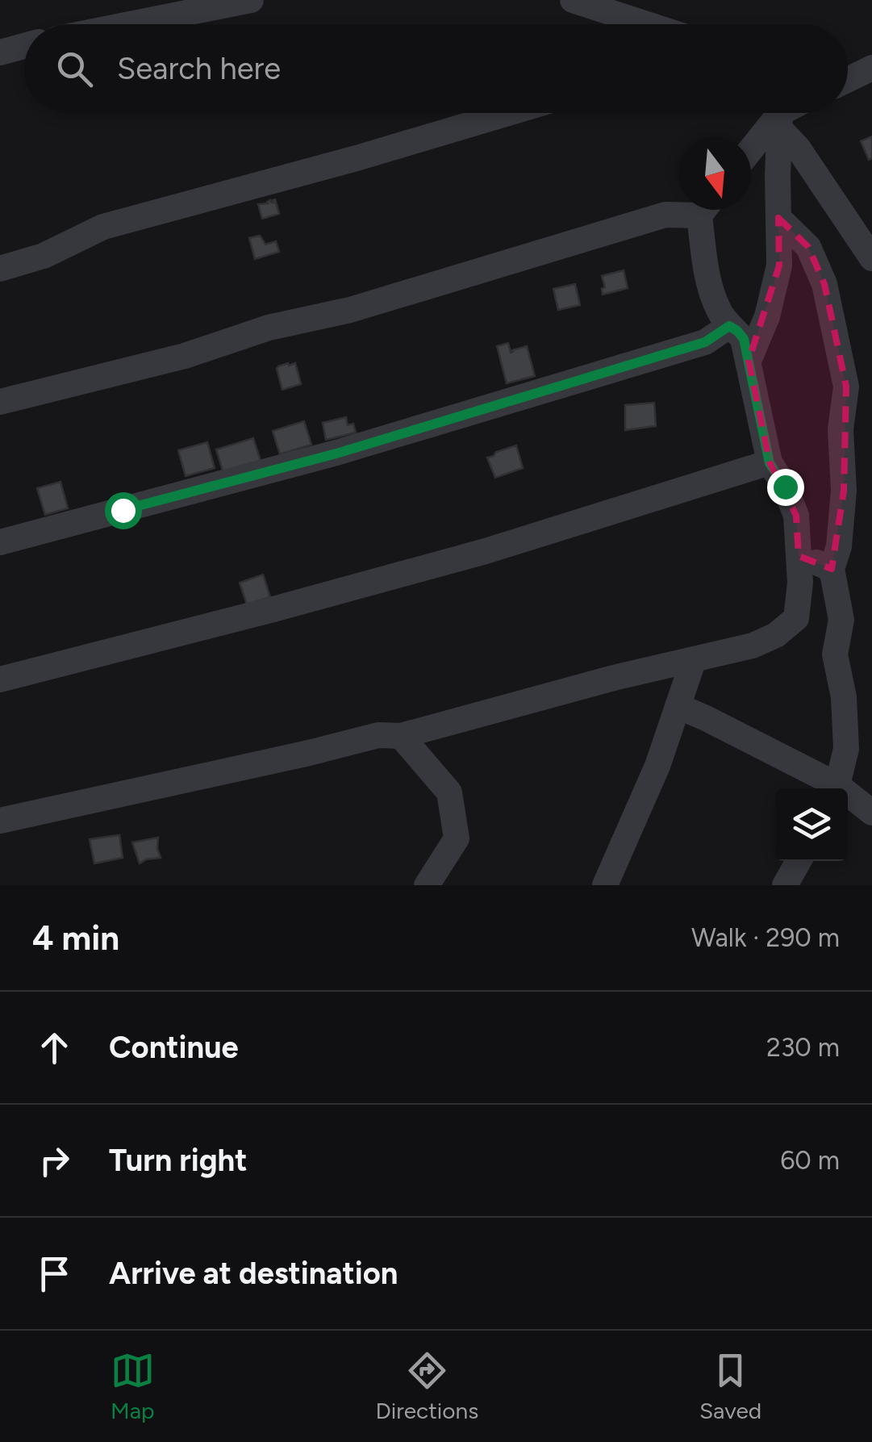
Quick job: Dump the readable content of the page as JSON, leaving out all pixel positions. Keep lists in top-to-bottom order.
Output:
{
  "north": "bottom",
  "page": {
    "search": "Search here",
    "heading": ["4 min", "Walk · 290 m"],
    "list": [
      ["Continue", "230 m"],
      ["Turn right", "60 m"],
      "Arrive at destination"
    ],
    "nav": ["Map", "Directions", "Saved"]
  }
}
